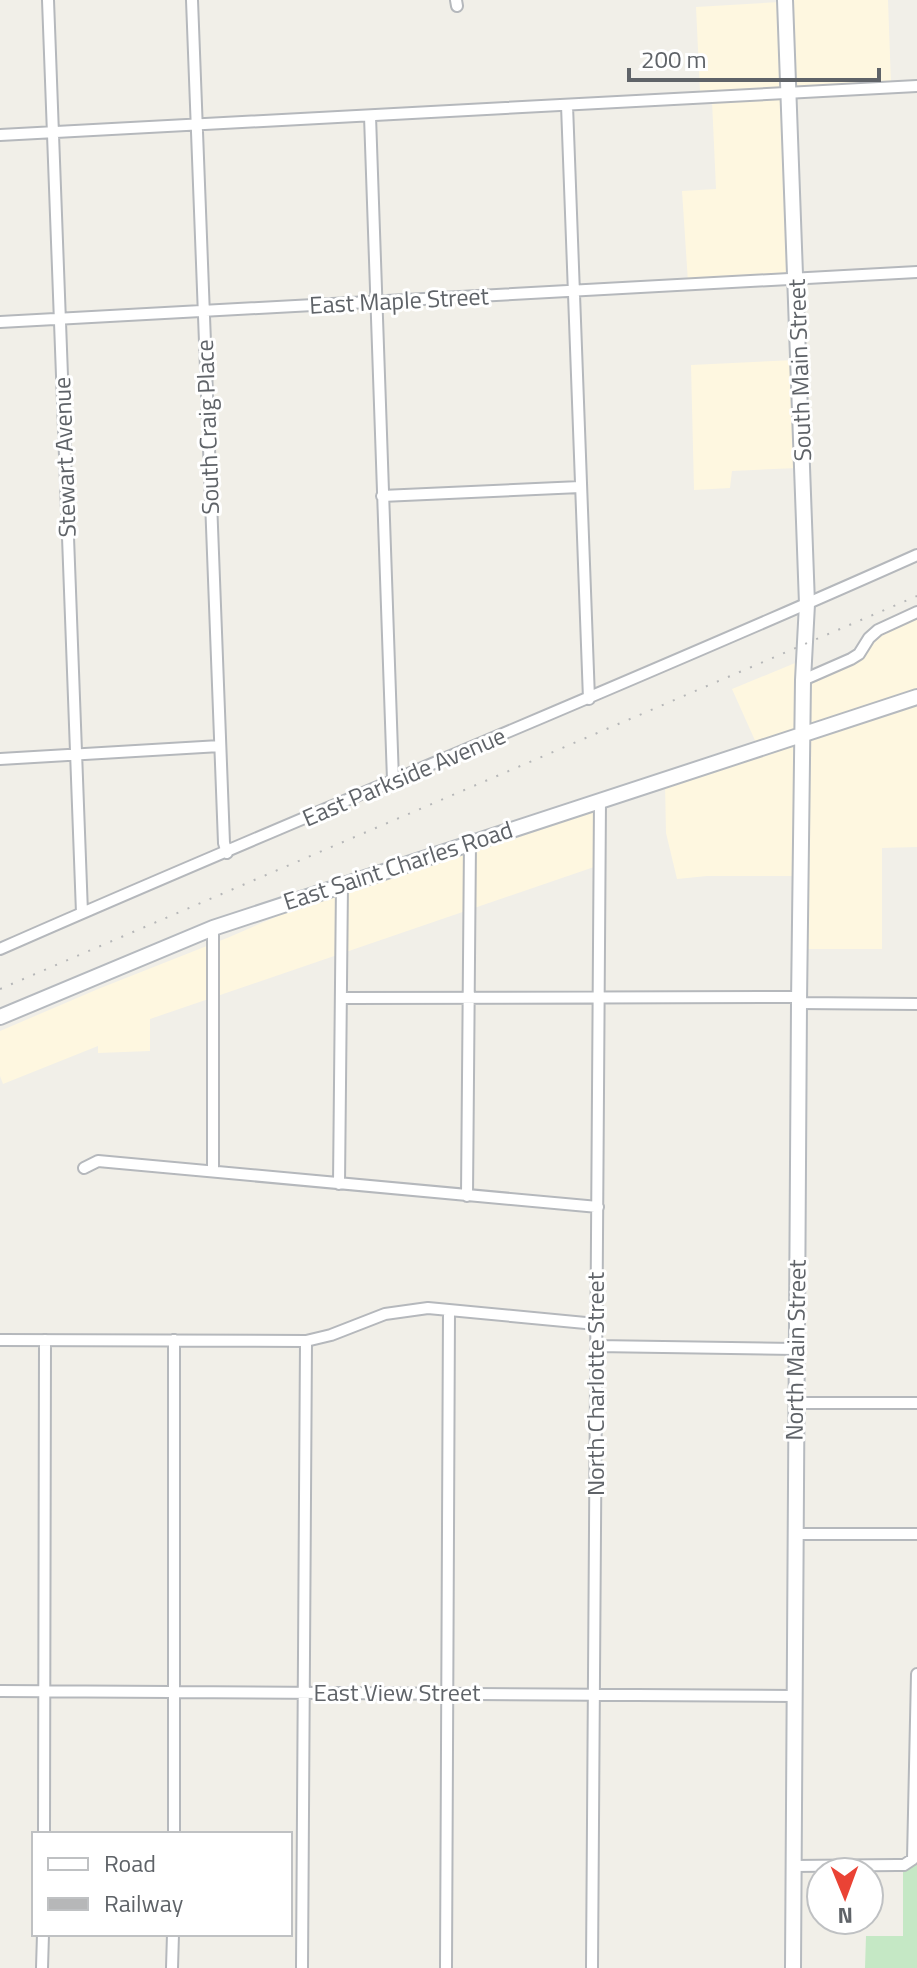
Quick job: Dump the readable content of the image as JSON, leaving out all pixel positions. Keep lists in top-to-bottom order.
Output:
{
  "streets": {
    "main road": ["South Main Street", "East Saint Charles Road", "North Main Street"],
    "street": [
      "East Maple Street",
      "South Craig Place",
      "Stewart Avenue",
      "East Parkside Avenue",
      "North Charlotte Street",
      "East View Street"
    ]
  },
  "crossings": [
    ["East Maple Street", "South Main Street"],
    ["East Maple Street", "South Craig Place"],
    ["East Maple Street", "Stewart Avenue"],
    ["South Main Street", "East Parkside Avenue"],
    ["South Main Street", "East Saint Charles Road"],
    ["South Main Street", "North Main Street"],
    ["South Craig Place", "East Parkside Avenue"],
    ["Stewart Avenue", "East Parkside Avenue"],
    ["East Saint Charles Road", "North Main Street"],
    ["East Saint Charles Road", "North Charlotte Street"],
    ["North Main Street", "East View Street"],
    ["North Charlotte Street", "East View Street"]
  ],
  "legend": ["Road", "Railway"],
  "scale_bar": "200 m",
  "north": "bottom"
}
